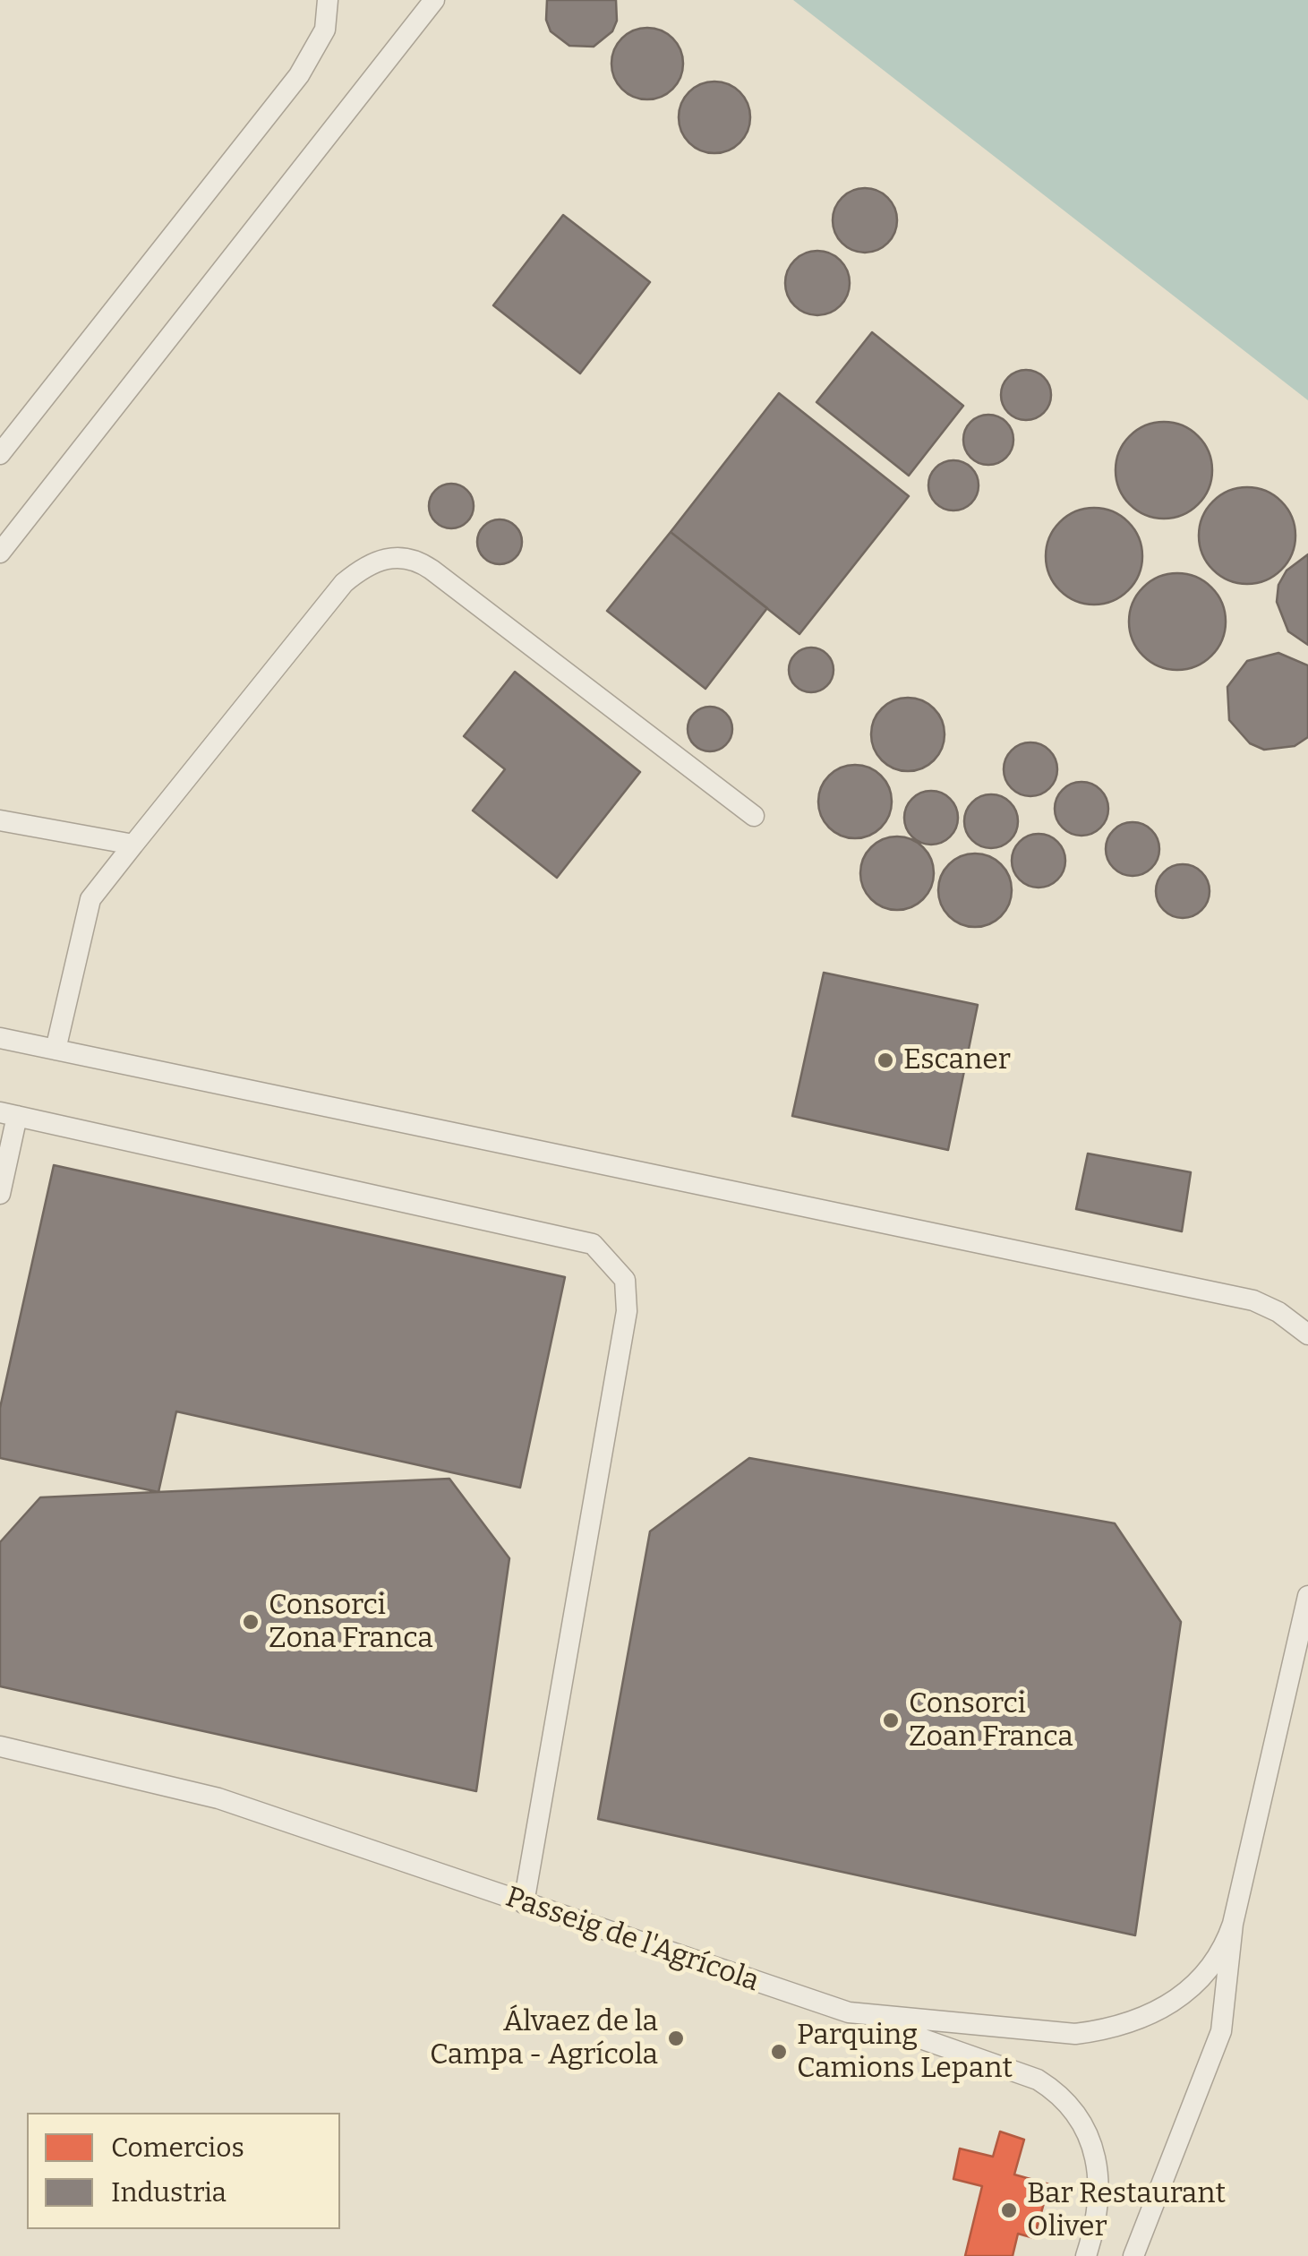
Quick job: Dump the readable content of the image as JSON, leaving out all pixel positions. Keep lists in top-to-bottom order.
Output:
{
  "streets": {
    "lane": ["Passeig de l'Agrícola"]
  },
  "places": [
    "Escaner",
    "Consorci Zona Franca",
    "Consorci Zoan Franca",
    "Álvaez de la Campa - Agrícola",
    "Parquing Camions Lepant",
    "Bar Restaurant Oliver"
  ],
  "legend": ["Comercios", "Industria"]
}
